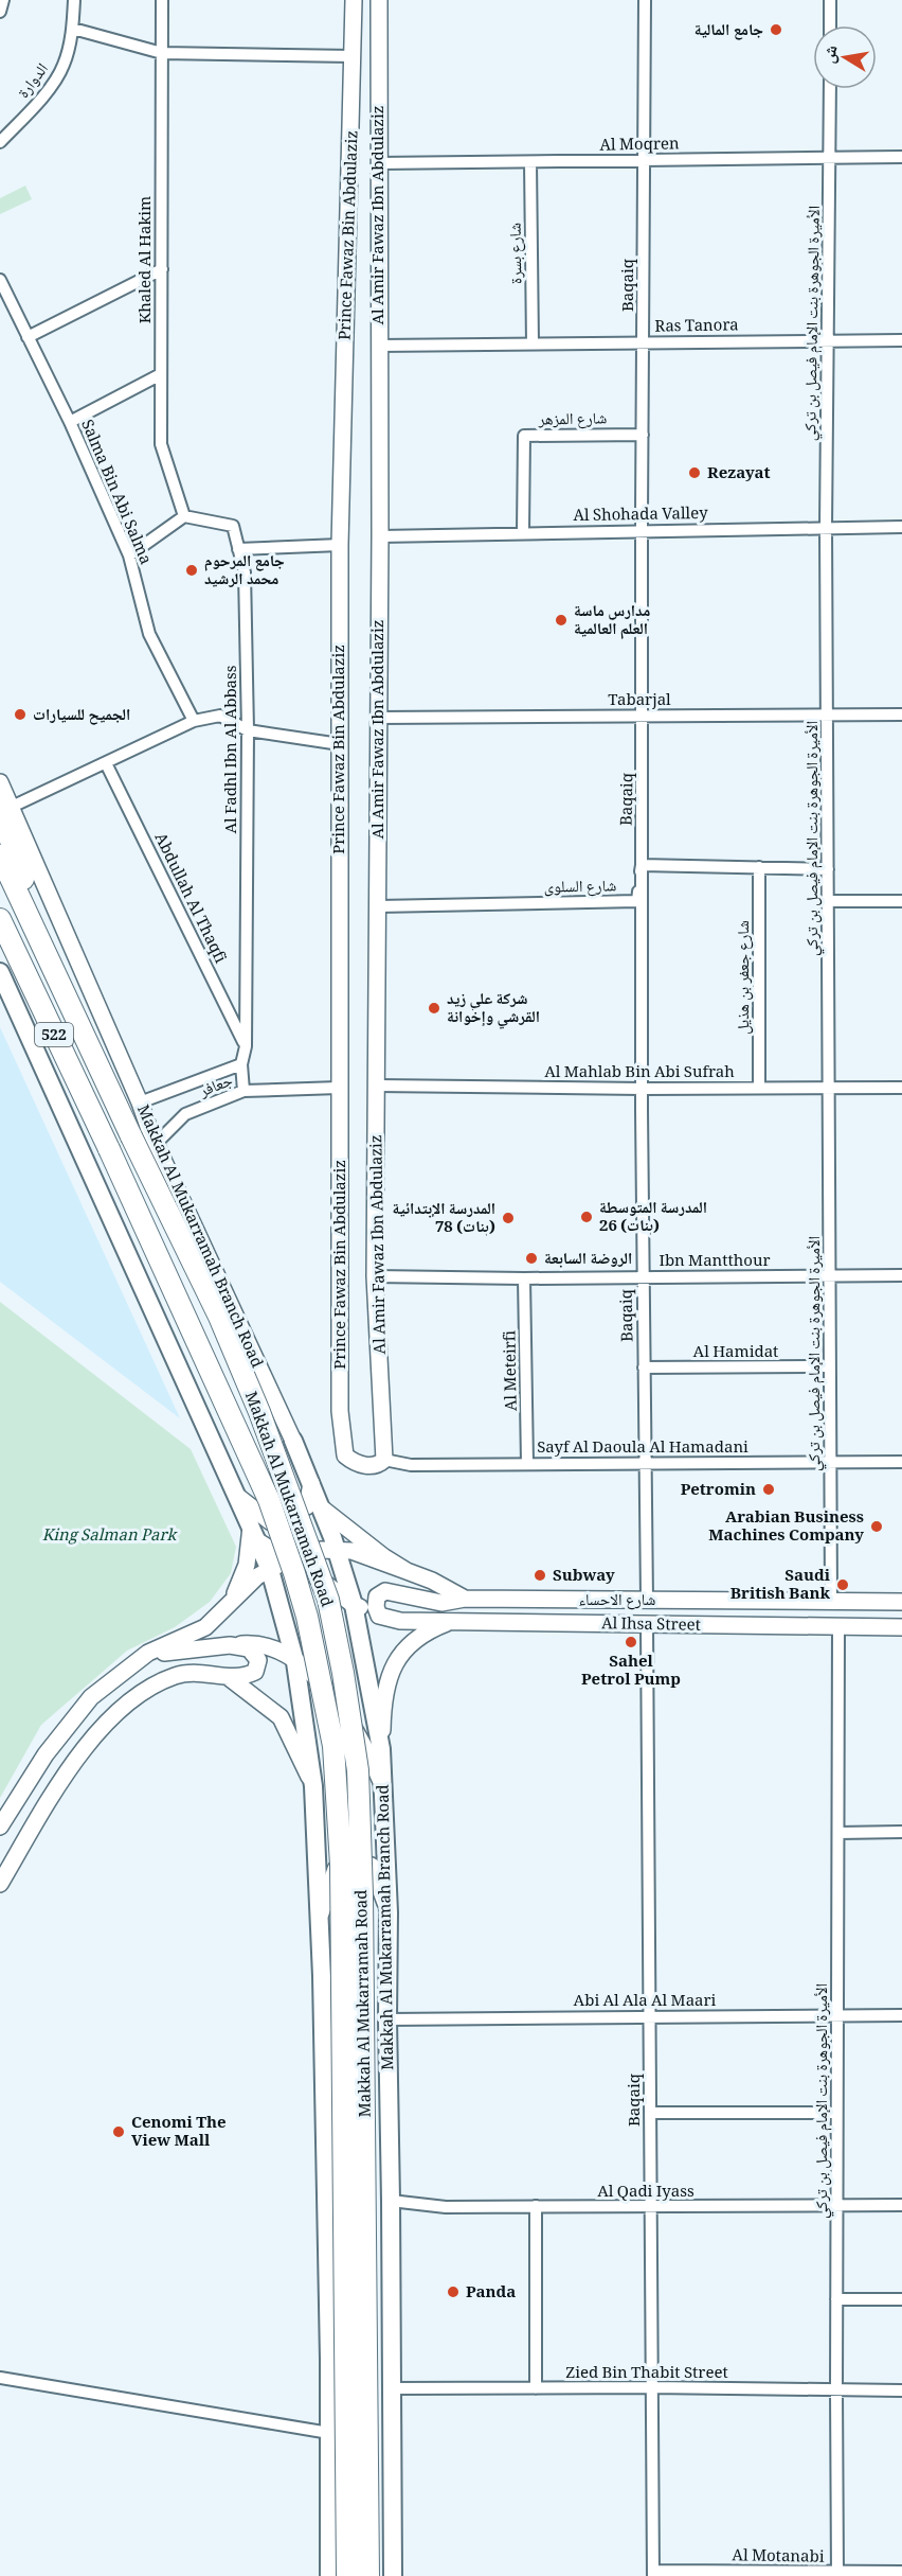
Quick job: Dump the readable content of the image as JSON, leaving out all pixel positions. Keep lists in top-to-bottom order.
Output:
{
  "streets": {
    "highway": ["522", "Makkah Al Mukarramah Road"],
    "main road": [
      "Al Amir Fawaz Ibn Abdulaziz",
      "Prince Fawaz Bin Abdulaziz",
      "Makkah Al Mukarramah Branch Road",
      "شارع الاحساء",
      "Al Ihsa Street"
    ],
    "street": [
      "الدوارة",
      "Al Moqren",
      "شارع بسرة",
      "Khaled Al Hakim",
      "Baqaiq",
      "الأميرة الجوهرة بنت الإمام فيصل بن تركي",
      "Ras Tanora",
      "شارع المزهر",
      "Salma Bin Abi Salma",
      "Al Shohada Valley",
      "Tabarjal",
      "Al Fadhl Ibn Al Abbass",
      "شارع السلوى",
      "Abdullah Al Thaqfi",
      "شارع جعفر بن هذيل",
      "Al Mahlab Bin Abi Sufrah",
      "جعافر",
      "Ibn Mantthour",
      "Al Hamidat",
      "Al Meteirfi",
      "Sayf Al Daoula Al Hamadani",
      "Abi Al Ala Al Maari",
      "Al Qadi Iyass",
      "Zied Bin Thabit Street",
      "Al Motanabi"
    ]
  },
  "crossings": [
    ["Al Moqren", "Al Amir Fawaz Ibn Abdulaziz"],
    ["Al Moqren", "شارع بسرة"],
    ["Al Moqren", "Baqaiq"],
    ["Al Moqren", "الأميرة الجوهرة بنت الإمام فيصل بن تركي"],
    ["Al Amir Fawaz Ibn Abdulaziz", "Prince Fawaz Bin Abdulaziz"],
    ["Al Amir Fawaz Ibn Abdulaziz", "Ras Tanora"],
    ["Al Amir Fawaz Ibn Abdulaziz", "Al Shohada Valley"],
    ["Al Amir Fawaz Ibn Abdulaziz", "Tabarjal"],
    ["Al Amir Fawaz Ibn Abdulaziz", "شارع السلوى"],
    ["Al Amir Fawaz Ibn Abdulaziz", "Al Mahlab Bin Abi Sufrah"],
    ["Al Amir Fawaz Ibn Abdulaziz", "Ibn Mantthour"],
    ["Al Amir Fawaz Ibn Abdulaziz", "Sayf Al Daoula Al Hamadani"],
    ["Prince Fawaz Bin Abdulaziz", "جعافر"],
    ["Prince Fawaz Bin Abdulaziz", "Sayf Al Daoula Al Hamadani"],
    ["شارع بسرة", "Ras Tanora"],
    ["Khaled Al Hakim", "Al Fadhl Ibn Al Abbass"],
    ["Baqaiq", "Ras Tanora"],
    ["Baqaiq", "شارع المزهر"],
    ["Baqaiq", "Al Shohada Valley"],
    ["Baqaiq", "Tabarjal"],
    ["Baqaiq", "شارع السلوى"],
    ["Baqaiq", "Al Mahlab Bin Abi Sufrah"],
    ["Baqaiq", "Ibn Mantthour"],
    ["Baqaiq", "Al Hamidat"],
    ["Baqaiq", "Sayf Al Daoula Al Hamadani"],
    ["Baqaiq", "شارع الاحساء"],
    ["Baqaiq", "Al Ihsa Street"],
    ["Baqaiq", "Abi Al Ala Al Maari"],
    ["Baqaiq", "Al Qadi Iyass"],
    ["Baqaiq", "Zied Bin Thabit Street"],
    ["Baqaiq", "Al Motanabi"],
    ["الأميرة الجوهرة بنت الإمام فيصل بن تركي", "Ras Tanora"],
    ["الأميرة الجوهرة بنت الإمام فيصل بن تركي", "Al Shohada Valley"],
    ["الأميرة الجوهرة بنت الإمام فيصل بن تركي", "Tabarjal"],
    ["الأميرة الجوهرة بنت الإمام فيصل بن تركي", "Al Mahlab Bin Abi Sufrah"],
    ["الأميرة الجوهرة بنت الإمام فيصل بن تركي", "Ibn Mantthour"],
    ["الأميرة الجوهرة بنت الإمام فيصل بن تركي", "Al Hamidat"],
    ["الأميرة الجوهرة بنت الإمام فيصل بن تركي", "Sayf Al Daoula Al Hamadani"],
    ["الأميرة الجوهرة بنت الإمام فيصل بن تركي", "شارع الاحساء"],
    ["الأميرة الجوهرة بنت الإمام فيصل بن تركي", "Al Ihsa Street"],
    ["الأميرة الجوهرة بنت الإمام فيصل بن تركي", "Abi Al Ala Al Maari"],
    ["الأميرة الجوهرة بنت الإمام فيصل بن تركي", "Al Qadi Iyass"],
    ["الأميرة الجوهرة بنت الإمام فيصل بن تركي", "Zied Bin Thabit Street"],
    ["الأميرة الجوهرة بنت الإمام فيصل بن تركي", "Al Motanabi"],
    ["شارع المزهر", "Al Shohada Valley"],
    ["Al Fadhl Ibn Al Abbass", "Abdullah Al Thaqfi"],
    ["Al Fadhl Ibn Al Abbass", "جعافر"],
    ["شارع جعفر بن هذيل", "Al Mahlab Bin Abi Sufrah"],
    ["جعافر", "Makkah Al Mukarramah Branch Road"],
    ["Makkah Al Mukarramah Branch Road", "Abi Al Ala Al Maari"],
    ["Makkah Al Mukarramah Branch Road", "Al Qadi Iyass"],
    ["Makkah Al Mukarramah Branch Road", "Zied Bin Thabit Street"],
    ["Ibn Mantthour", "Al Meteirfi"],
    ["Al Meteirfi", "Sayf Al Daoula Al Hamadani"],
    ["شارع الاحساء", "Al Ihsa Street"]
  ],
  "parks": ["King Salman Park"],
  "places": [
    "جامع المالية",
    "Rezayat",
    "جامع المرحوم محمد الرشيد",
    "مدارس ماسة العلم العالمية",
    "الجميح للسيارات",
    "شركة علي زيد القرشي وإخوانة",
    "المدرسة المتوسطة 26 (بنات)",
    "المدرسة الإبتدائية 78 (بنات)",
    "الروضة السابعة",
    "Petromin",
    "Arabian Business Machines Company",
    "Subway",
    "Saudi British Bank",
    "Sahel Petrol Pump",
    "Cenomi The View Mall",
    "Panda"
  ],
  "north": "left"
}
